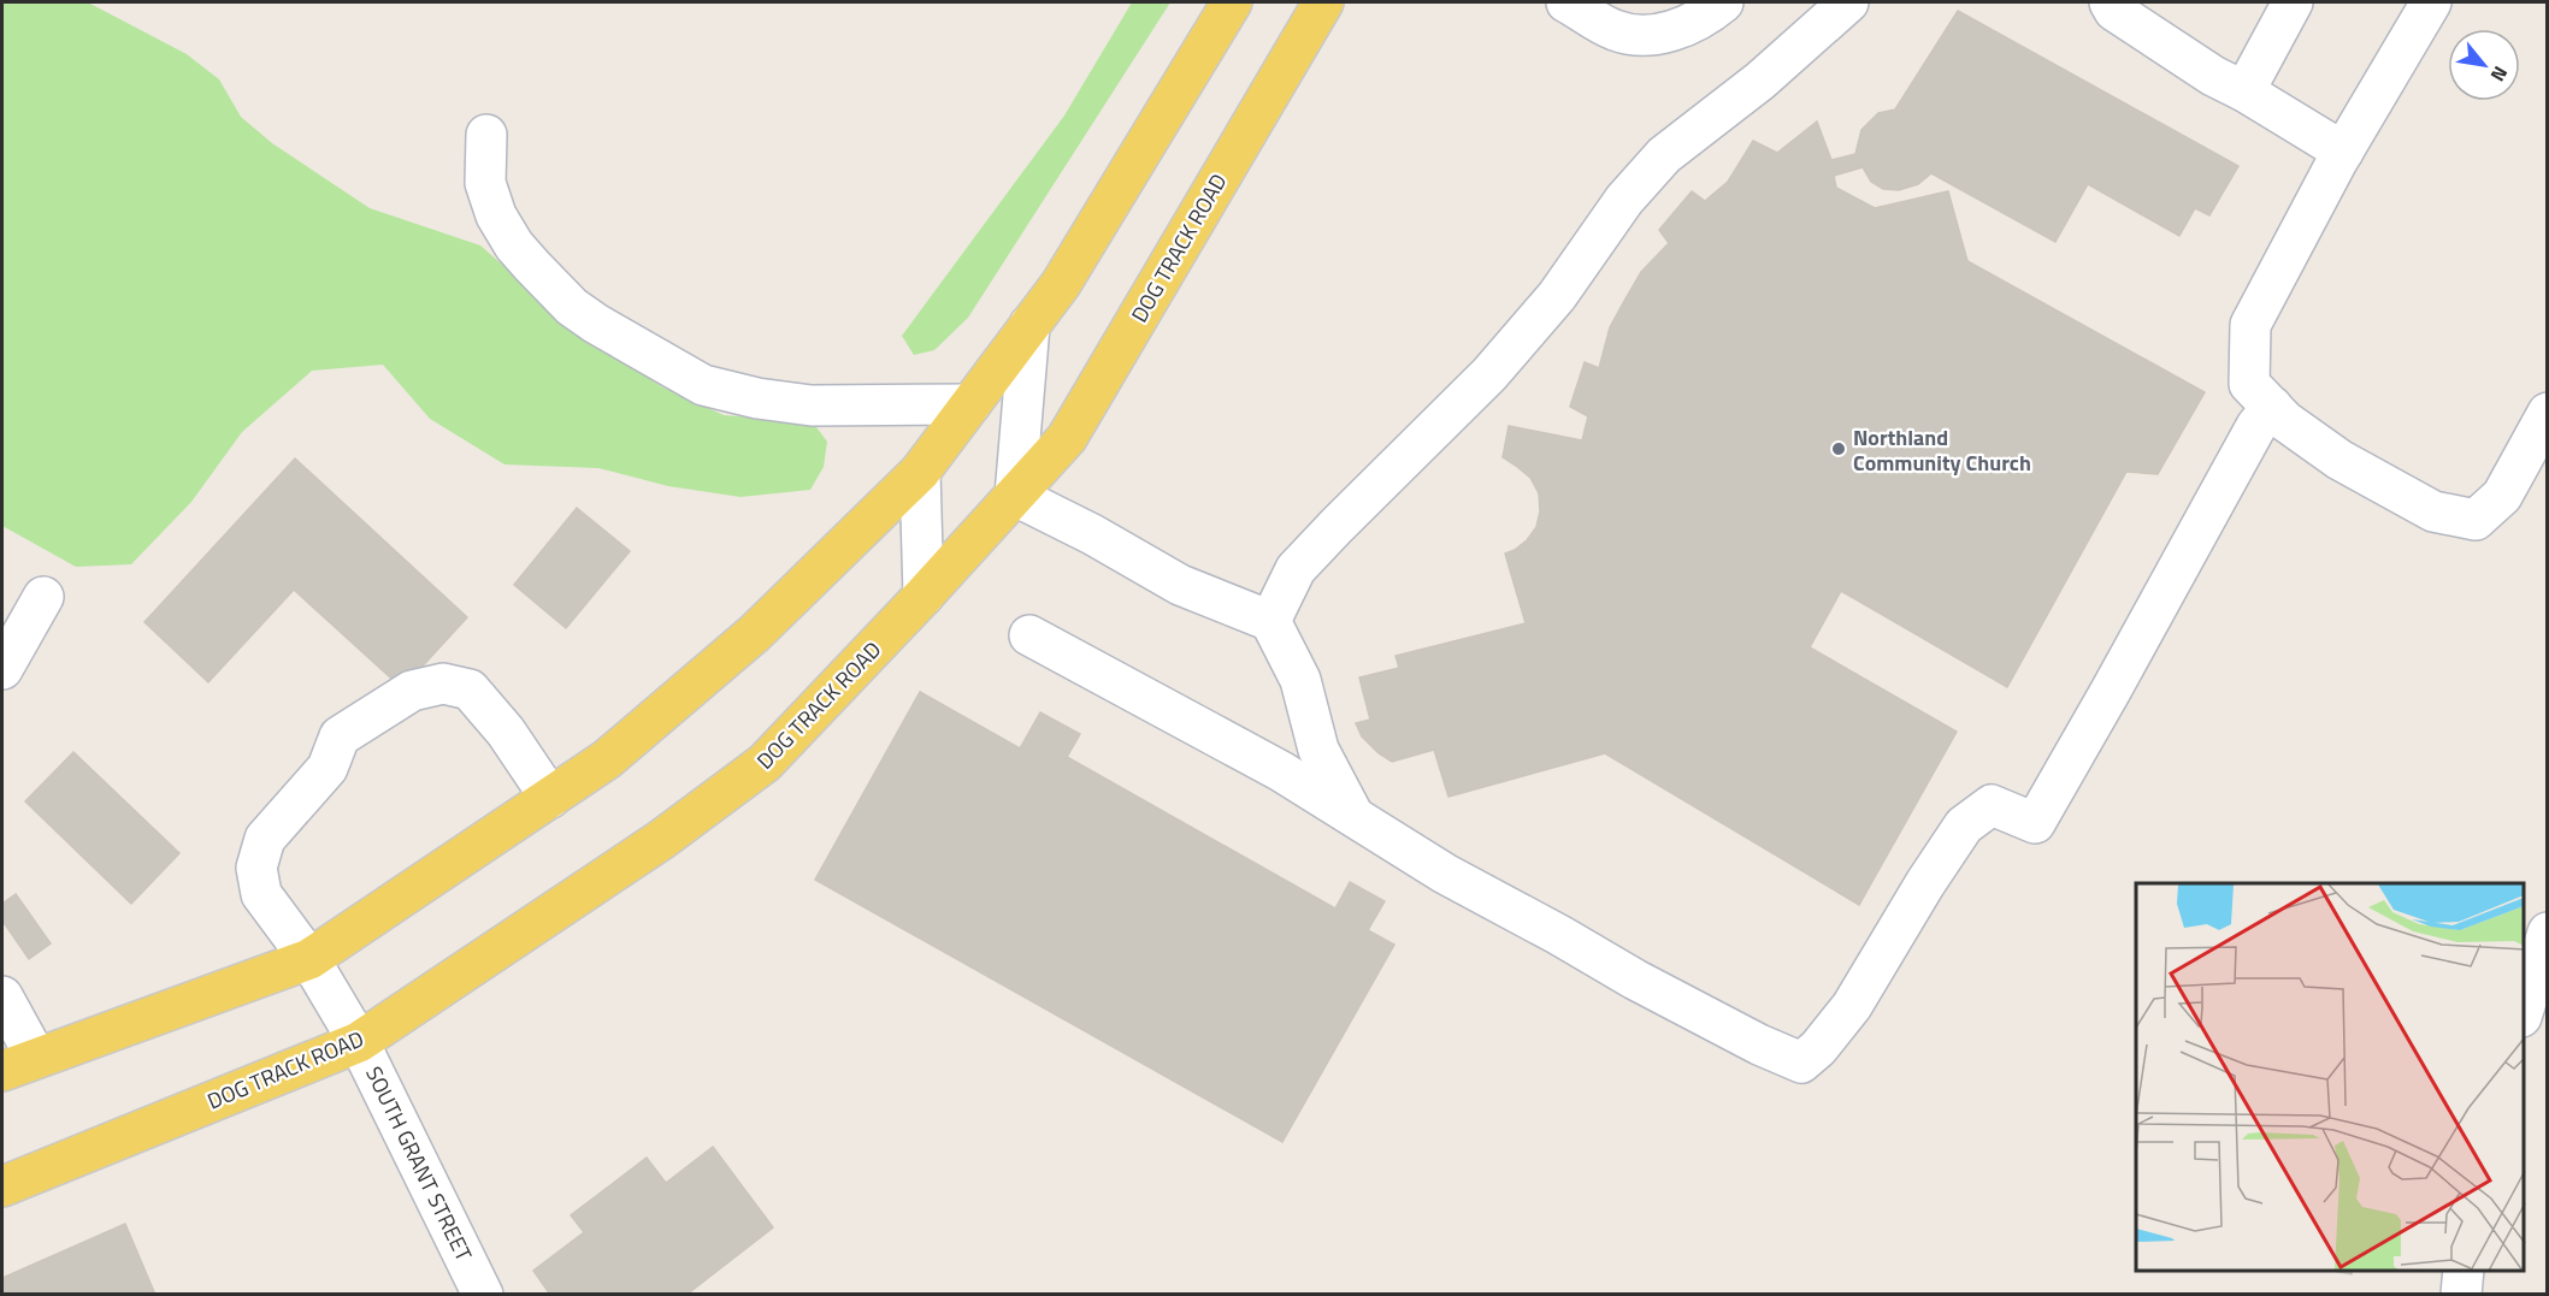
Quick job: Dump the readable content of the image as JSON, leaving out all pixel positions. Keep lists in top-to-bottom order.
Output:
{
  "streets": {
    "main road": ["DOG TRACK ROAD"],
    "street": ["SOUTH GRANT STREET"]
  },
  "crossings": [
    ["DOG TRACK ROAD", "SOUTH GRANT STREET"]
  ],
  "places": ["Northland Community Church"],
  "north": "bottom right"
}
